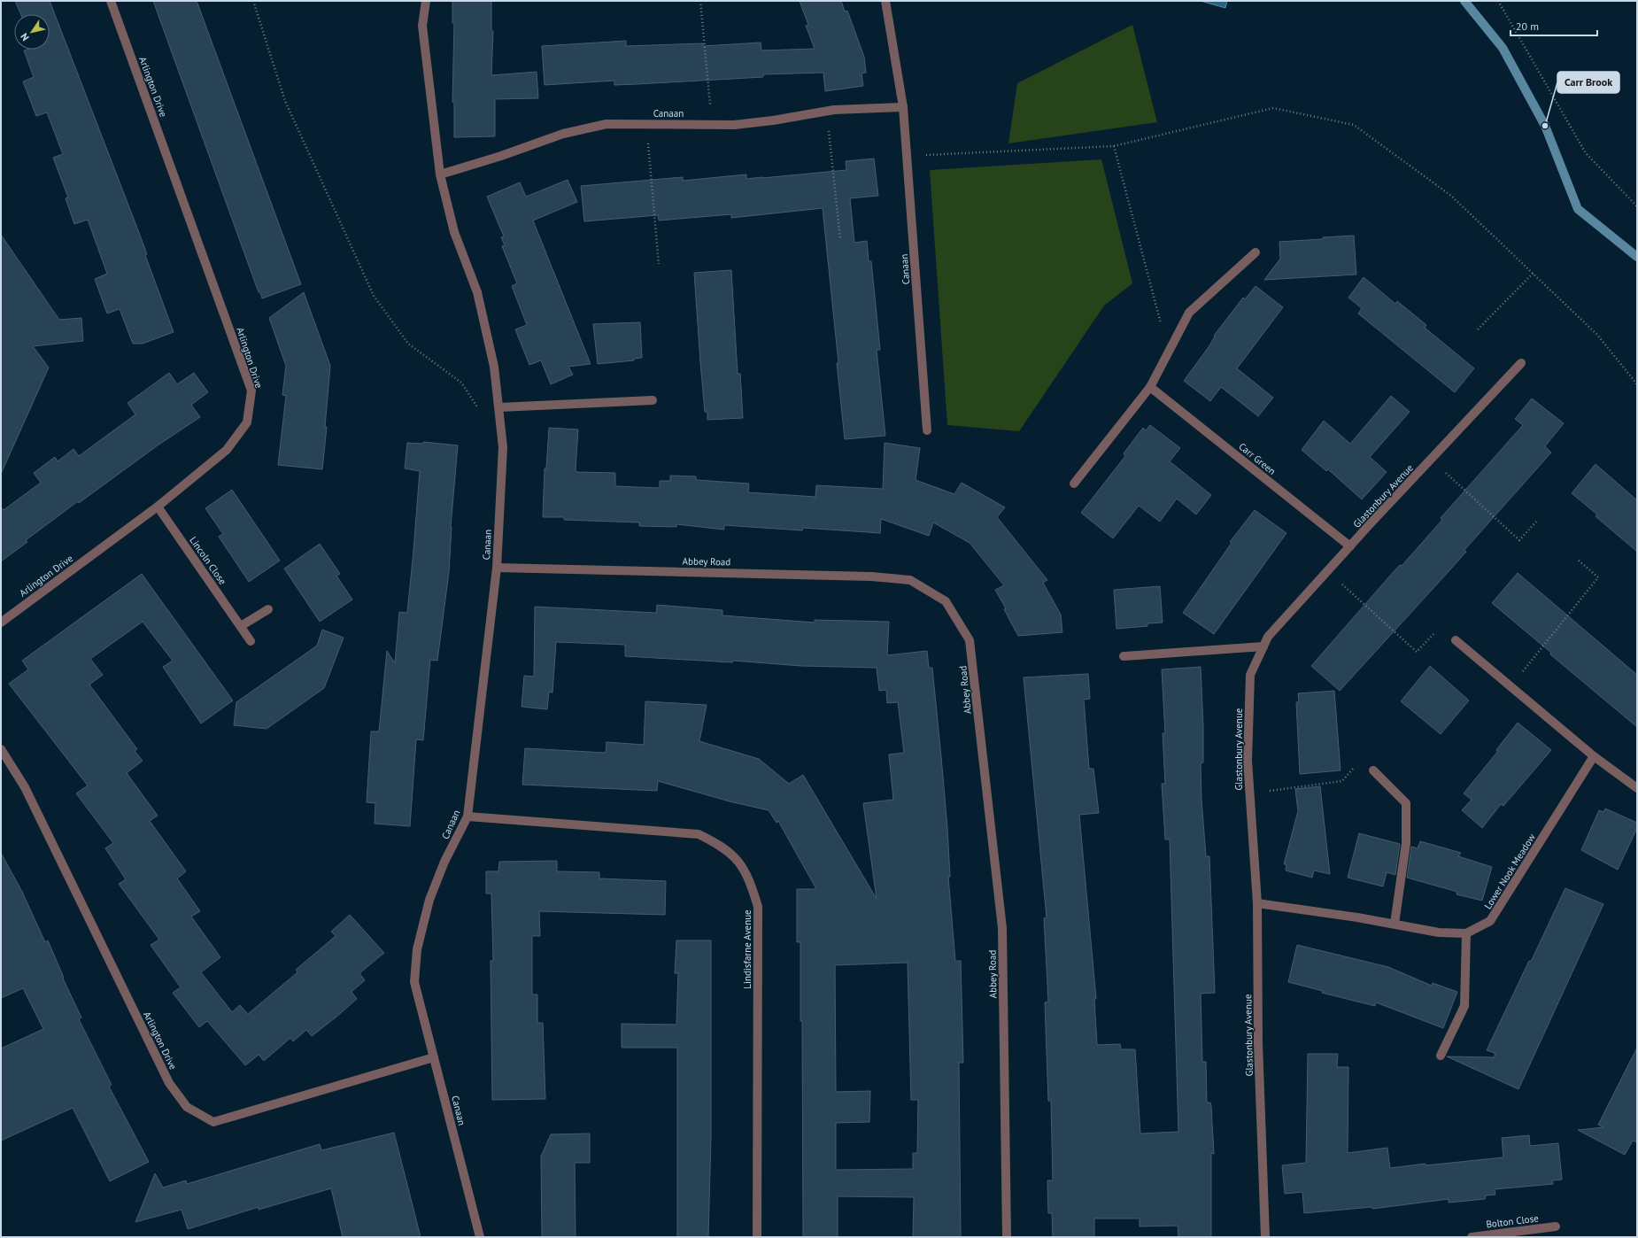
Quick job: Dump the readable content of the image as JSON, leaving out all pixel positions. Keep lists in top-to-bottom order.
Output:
{
  "streets": {
    "street": [
      "Arlington Drive",
      "Canaan",
      "Carr Green",
      "Glastonbury Avenue",
      "Lincoln Close",
      "Abbey Road",
      "Lower Nook Meadow",
      "Lindisfarne Avenue",
      "Bolton Close"
    ]
  },
  "crossings": [
    ["Arlington Drive", "Canaan"],
    ["Arlington Drive", "Lincoln Close"],
    ["Canaan", "Abbey Road"],
    ["Canaan", "Lindisfarne Avenue"],
    ["Carr Green", "Glastonbury Avenue"],
    ["Glastonbury Avenue", "Lower Nook Meadow"]
  ],
  "places": ["Carr Brook"],
  "scale_bar": "20 m",
  "north": "bottom left"
}
